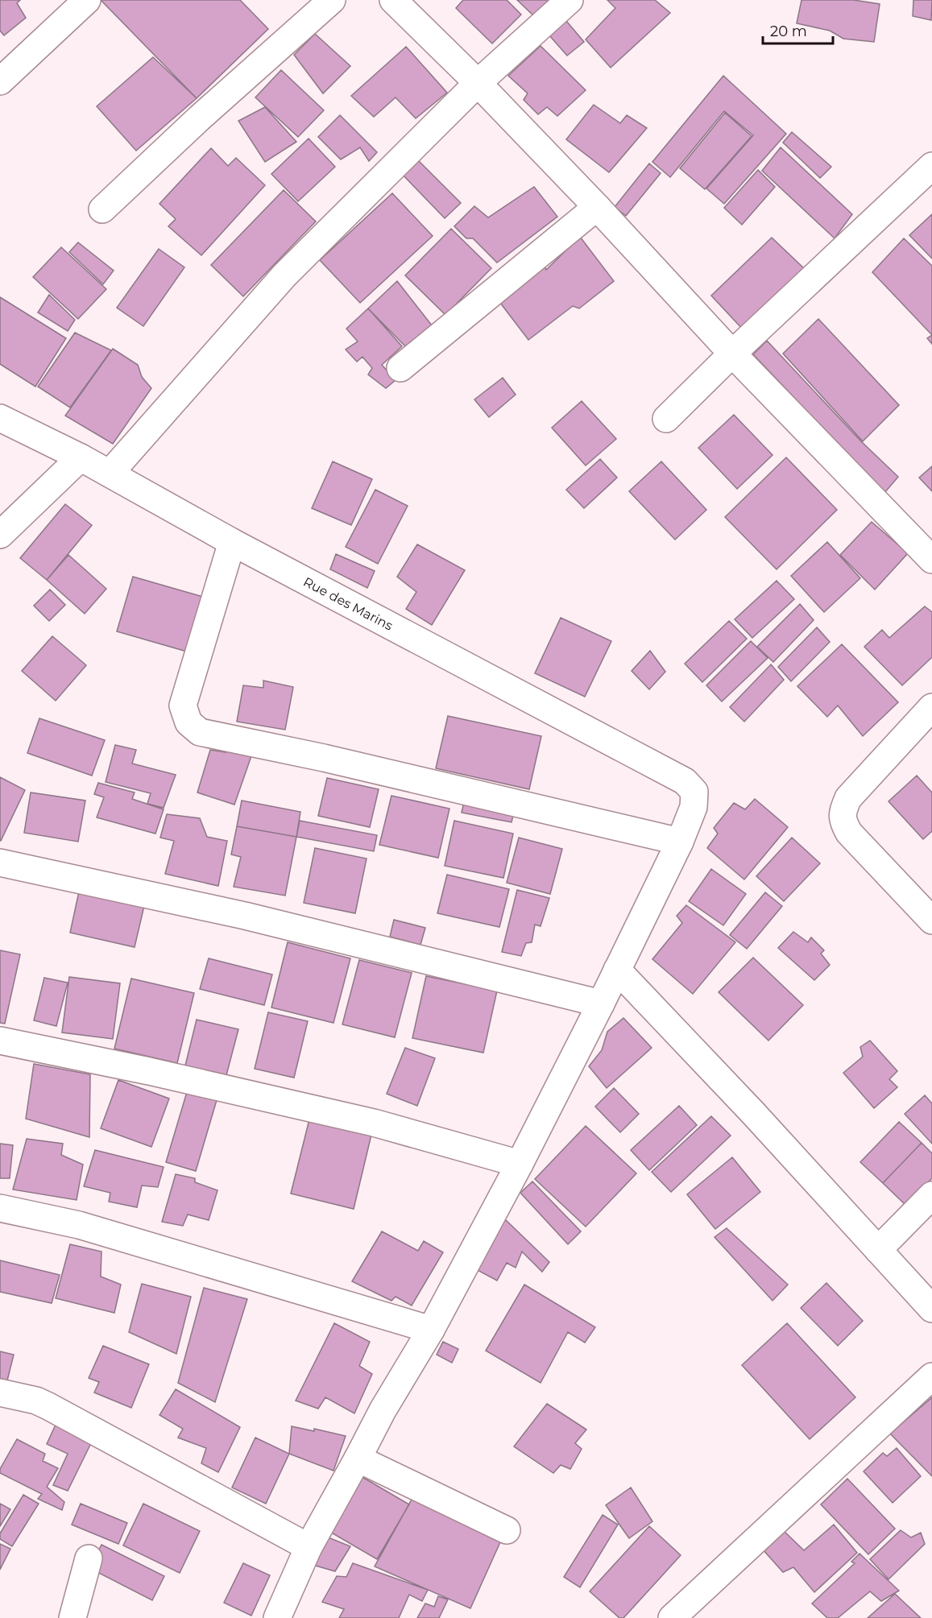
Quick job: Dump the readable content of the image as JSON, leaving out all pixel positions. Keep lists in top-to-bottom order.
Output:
{
  "streets": {
    "street": ["Rue des Marins"]
  },
  "scale_bar": "20 m"
}
